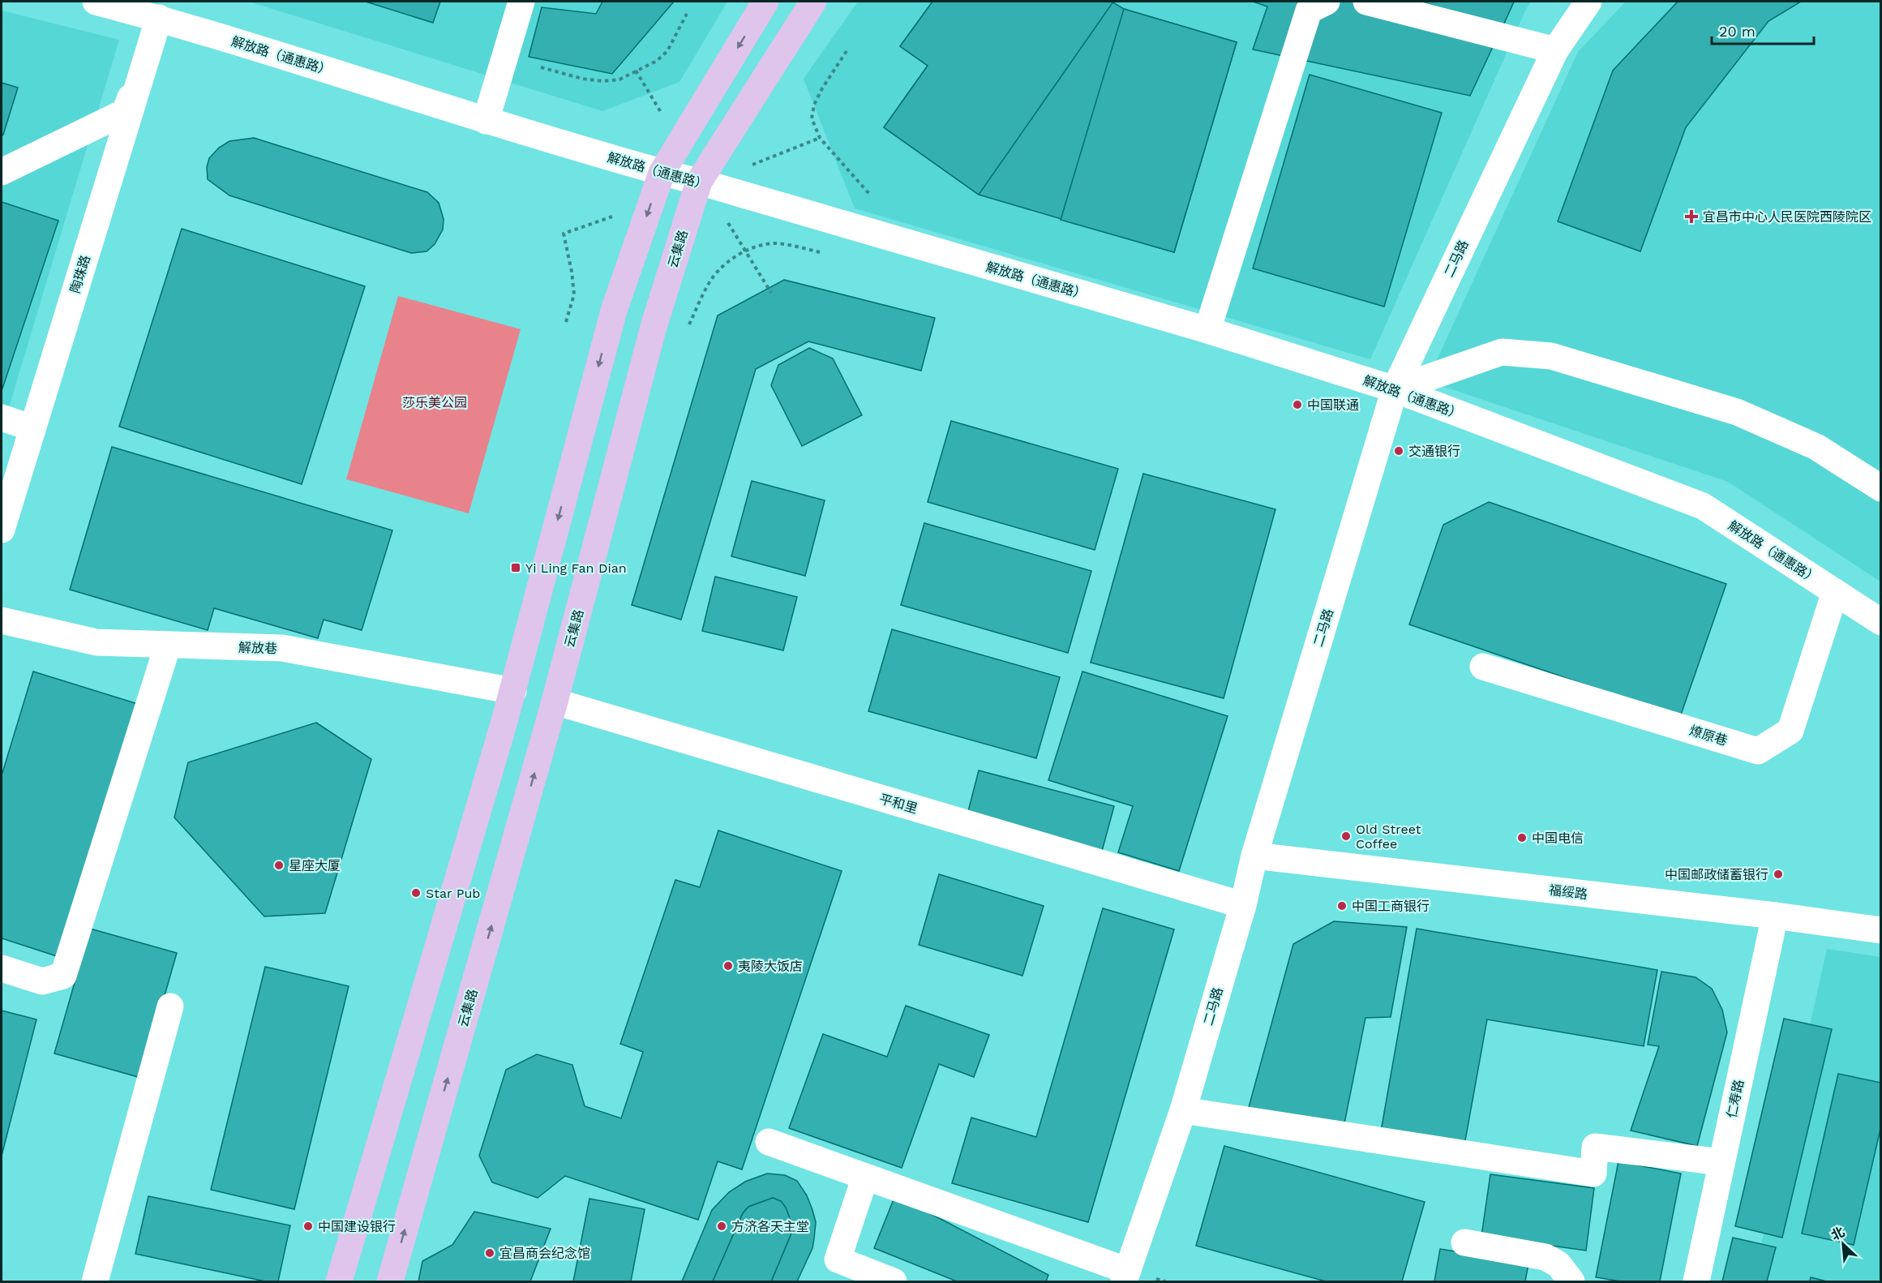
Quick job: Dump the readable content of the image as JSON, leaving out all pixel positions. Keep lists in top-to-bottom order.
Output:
{
  "streets": {
    "main road": ["云集路"],
    "street": [
      "解放路（通惠路）",
      "二马路",
      "陶珠路",
      "解放巷",
      "燎原巷",
      "平和里",
      "福绥路",
      "仁寿路"
    ]
  },
  "crossings": [
    ["解放路（通惠路）", "云集路"],
    ["解放路（通惠路）", "二马路"],
    ["解放路（通惠路）", "陶珠路"],
    ["解放路（通惠路）", "燎原巷"],
    ["云集路", "平和里"],
    ["二马路", "平和里"],
    ["二马路", "福绥路"],
    ["福绥路", "仁寿路"]
  ],
  "parks": ["莎乐美公园"],
  "places": {
    "health": ["宜昌市中心人民医院西陵院区"],
    "other": [
      "中国联通",
      "交通银行",
      "Old Street Coffee",
      "中国电信",
      "星座大厦",
      "中国邮政储蓄银行",
      "Star Pub",
      "中国工商银行",
      "夷陵大饭店",
      "中国建设银行",
      "方济各天主堂",
      "宜昌商会纪念馆"
    ],
    "transit": ["Yi Ling Fan Dian"]
  },
  "scale_bar": "20 m",
  "north": "top left"
}
